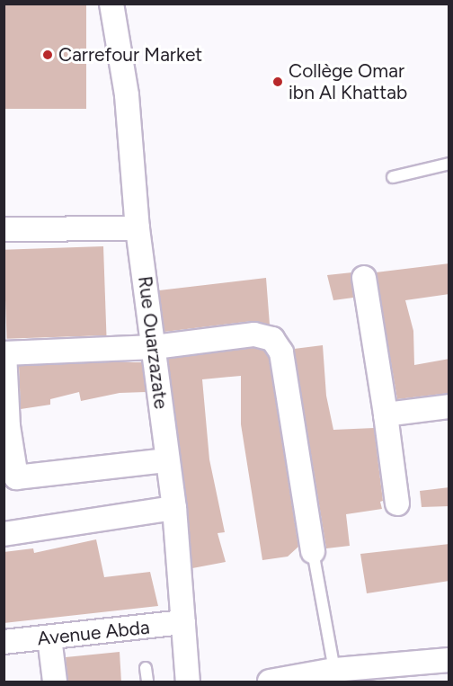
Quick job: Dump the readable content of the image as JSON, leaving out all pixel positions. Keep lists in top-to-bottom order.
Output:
{
  "streets": {
    "street": ["Rue Ouarzazate", "Avenue Abda"]
  },
  "crossings": [
    ["Rue Ouarzazate", "Avenue Abda"]
  ],
  "places": ["Carrefour Market", "Collège Omar ibn Al Khattab"]
}
